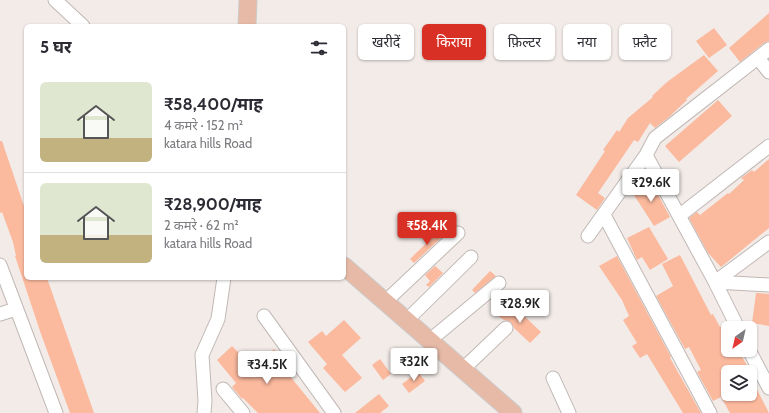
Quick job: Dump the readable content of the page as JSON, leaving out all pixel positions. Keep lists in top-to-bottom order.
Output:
{
  "north": "bottom left",
  "page": {
    "chip": [
      "खरीदें",
      "किराया",
      "फ़िल्टर",
      "नया",
      "फ़्लैट"
    ],
    "heading": "5 घर",
    "list": [
      {
        "name": "₹58,400/माह",
        "note": "4 कमरे · 152 m² · katara hills Road"
      },
      {
        "name": "₹28,900/माह",
        "note": "2 कमरे · 62 m² · katara hills Road"
      }
    ],
    "price": [
      "₹29.6K",
      "₹58.4K",
      "₹28.9K",
      "₹32K",
      "₹34.5K"
    ]
  }
}
